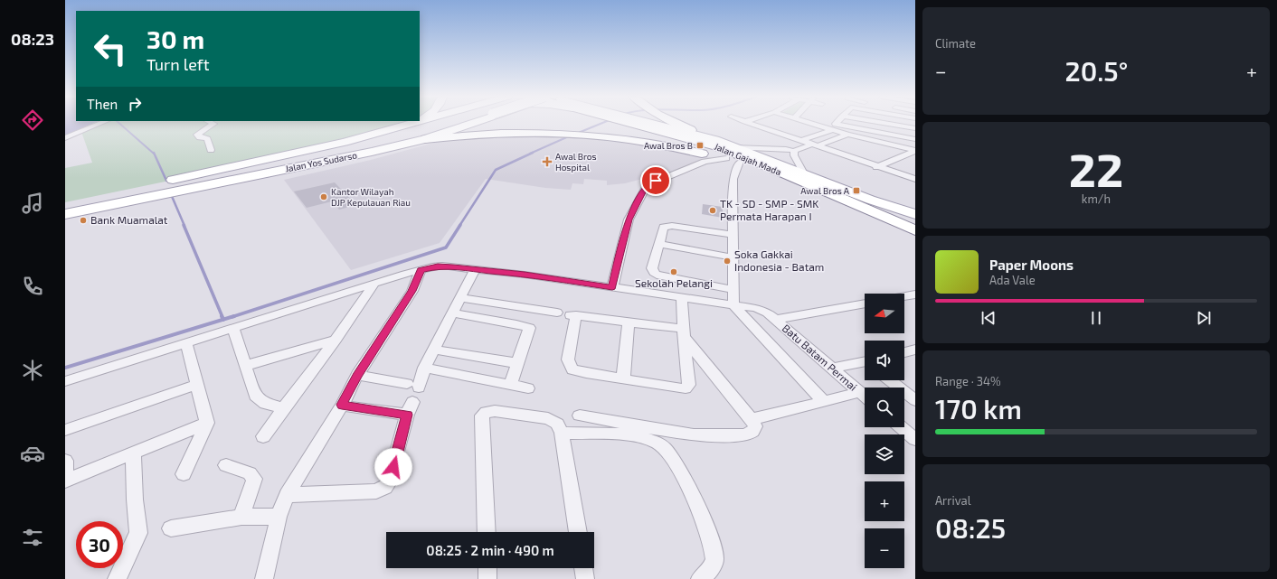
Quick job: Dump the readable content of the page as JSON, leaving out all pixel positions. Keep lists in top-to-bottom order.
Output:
{
  "streets": {
    "highway": ["Jalan Gajah Mada"],
    "main road": ["Jalan Yos Sudarso"],
    "street": ["Batu Batam Permai"]
  },
  "places": {
    "transit": ["Awal Bros B", "Awal Bros A"],
    "health": ["Awal Bros Hospital"],
    "other": [
      "Kantor Wilayah DJP Kepulauan Riau",
      "TK - SD - SMP - SMK Permata Harapan I",
      "Bank Muamalat",
      "Soka Gakkai Indonesia - Batam",
      "Sekolah Pelangi"
    ]
  },
  "north": "left",
  "page": {
    "tabs": "08:23",
    "tile": [
      "Climate",
      ["22", "km/h"],
      ["Range · 34%", "170 km"],
      ["Arrival", "08:25"]
    ],
    "turn": ["30 m", "Turn left"],
    "heat": ["−", "20.5°", "+"],
    "then": "Then",
    "song": ["Paper Moons", "Ada Vale"],
    "map_buttons": ["+", "−"],
    "limit": "30",
    "trip": "08:25 · 2 min · 490 m"
  }
}
